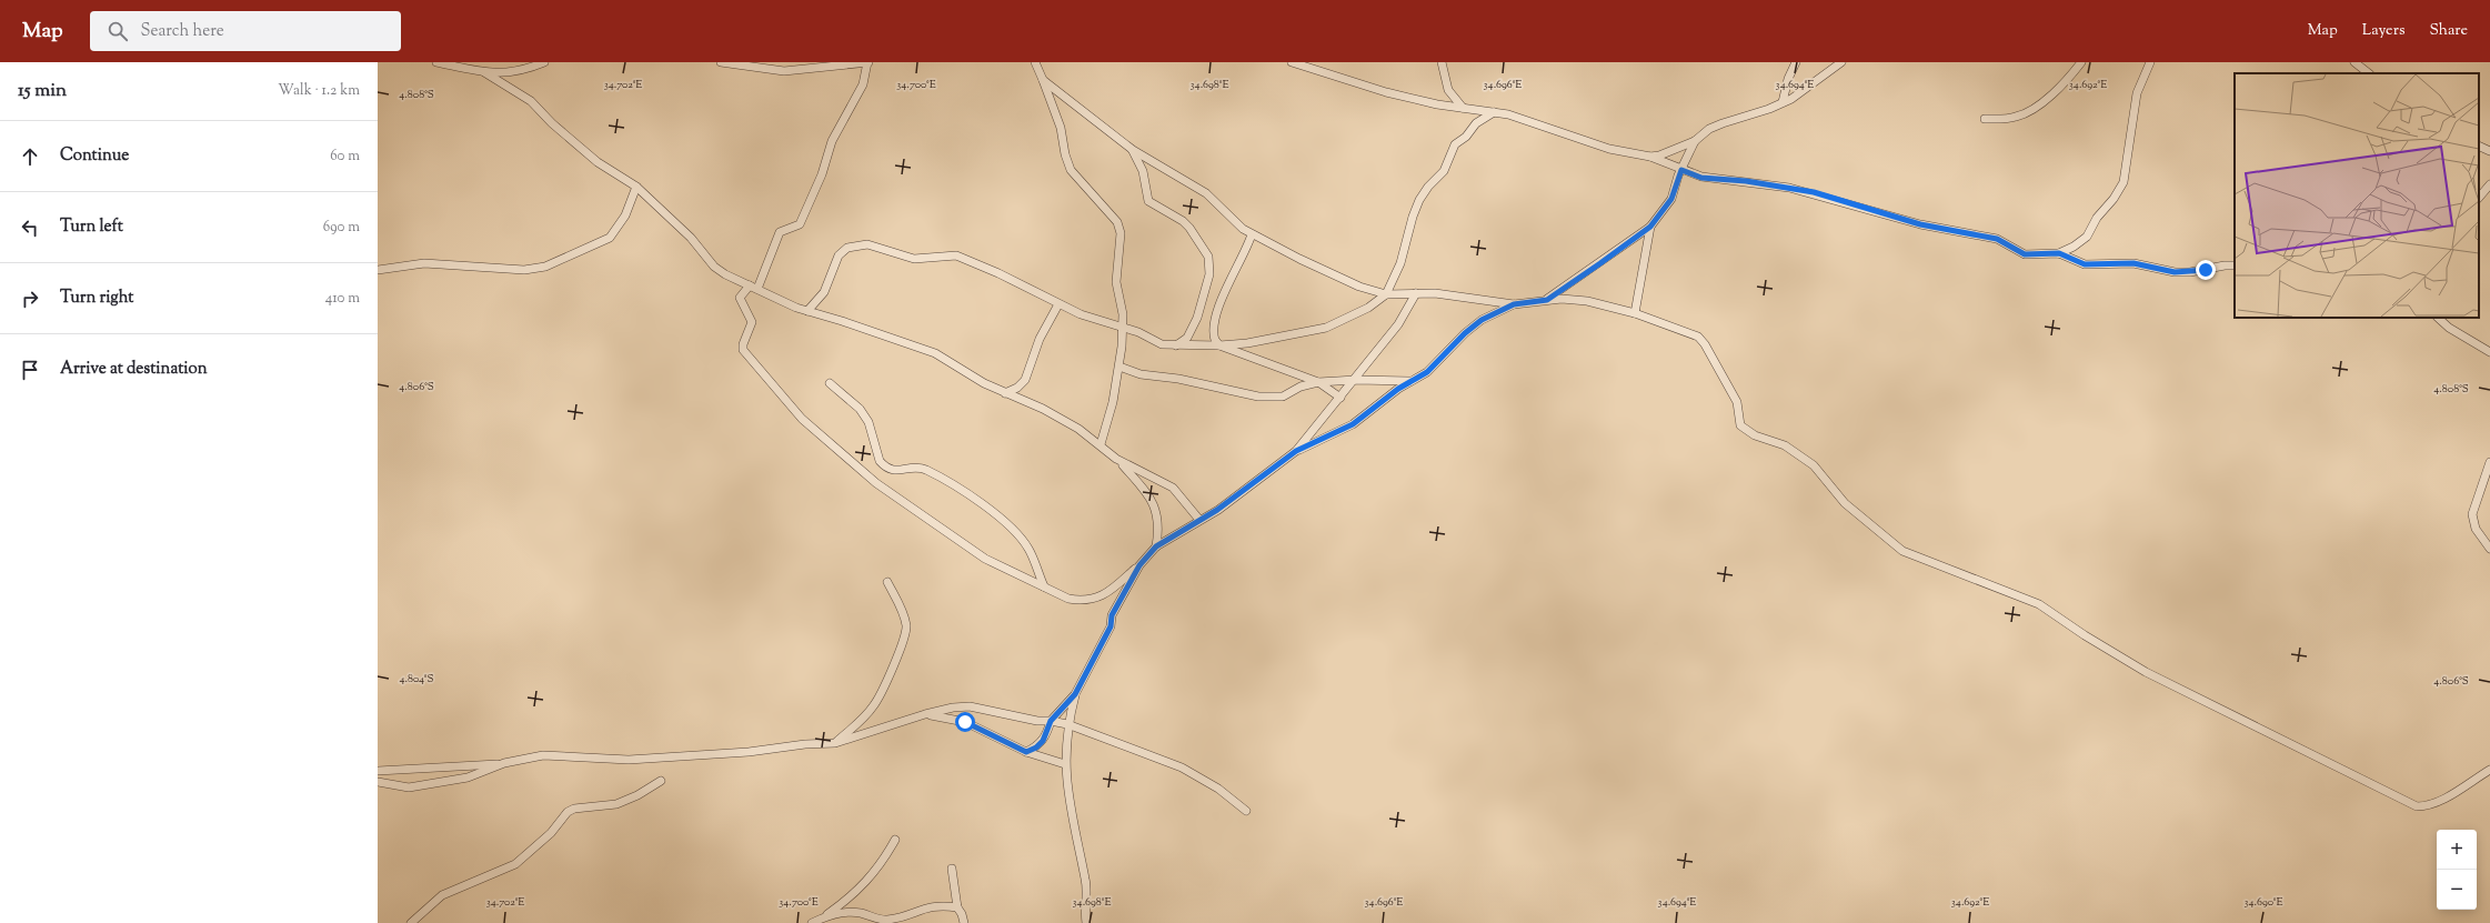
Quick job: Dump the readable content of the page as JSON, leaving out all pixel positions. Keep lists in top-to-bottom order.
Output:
{
  "page": {
    "header": "Map",
    "search": "Search here",
    "nav": ["Map", "Layers", "Share"],
    "heading": ["15 min", "Walk · 1.2 km"],
    "list": [
      ["Continue", "60 m"],
      ["Turn left", "690 m"],
      ["Turn right", "410 m"],
      "Arrive at destination"
    ],
    "map_buttons": ["+", "−"]
  },
  "coordinates": [
    "34.702°E",
    "34.700°E",
    "34.698°E",
    "34.696°E",
    "34.694°E",
    "34.692°E",
    "4.808°S",
    "4.806°S",
    "4.804°S",
    "34.690°E"
  ]
}
